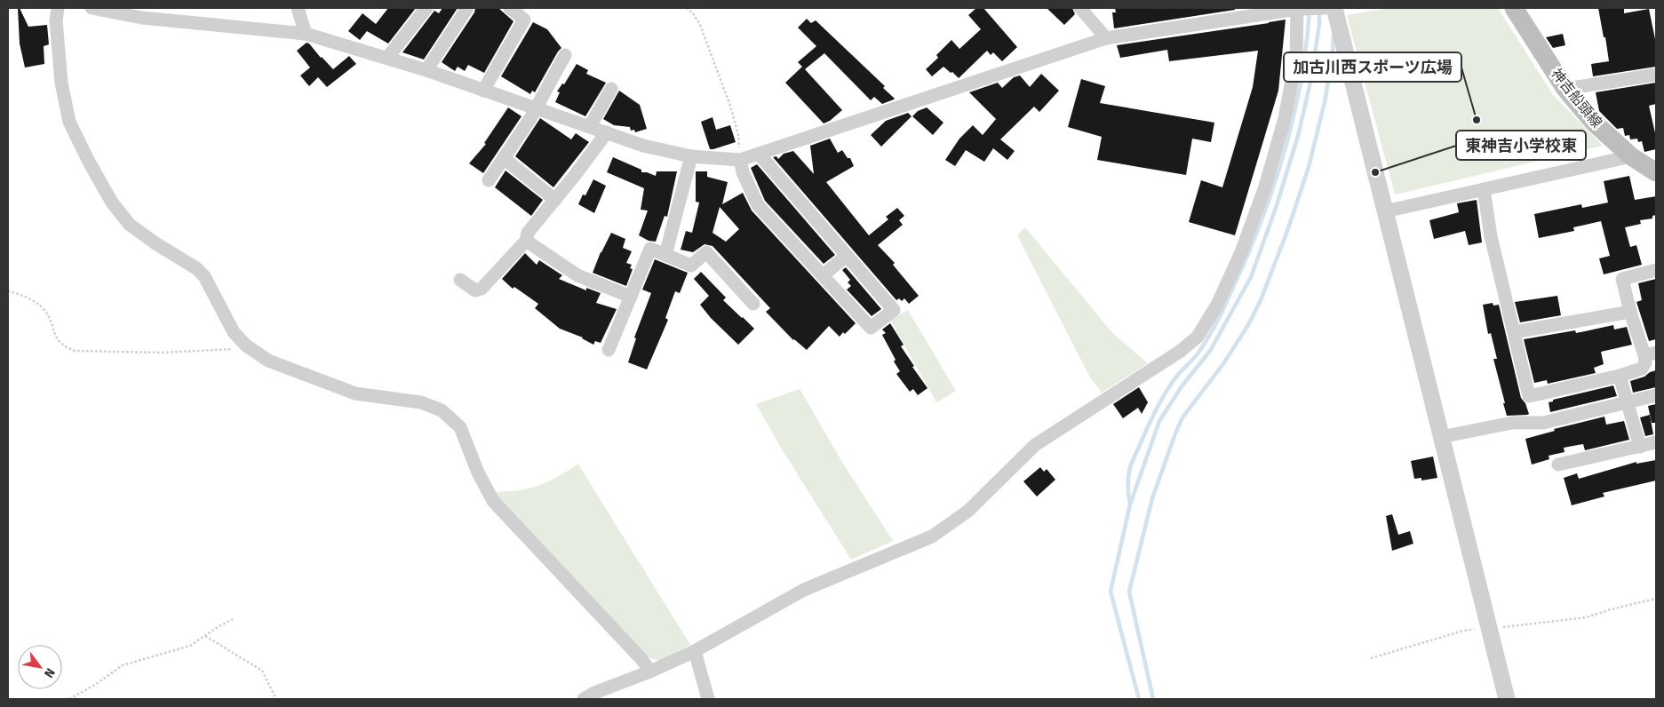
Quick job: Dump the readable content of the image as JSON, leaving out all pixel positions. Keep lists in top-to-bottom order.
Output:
{
  "streets": {
    "main road": ["神吉船頭線"]
  },
  "places": ["加古川西スポーツ広場", "東神吉小学校東"],
  "north": "bottom right"
}
